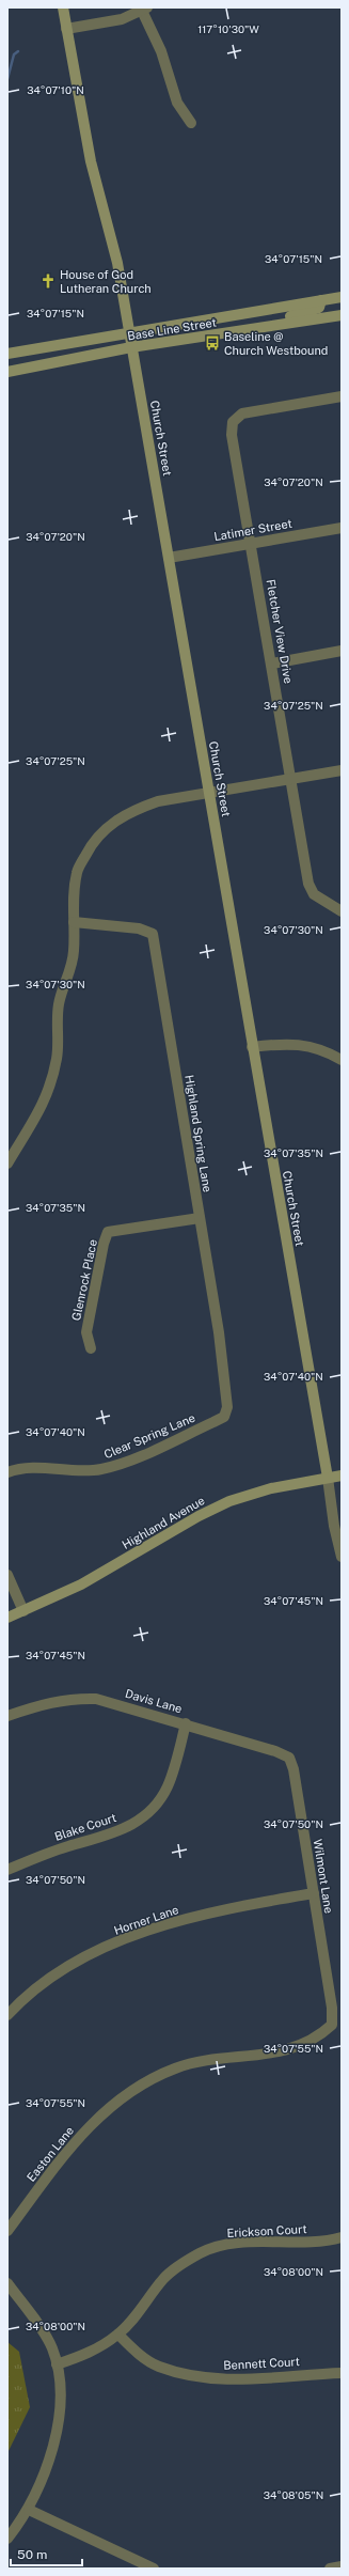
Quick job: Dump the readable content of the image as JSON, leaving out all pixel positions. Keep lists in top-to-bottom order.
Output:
{
  "streets": {
    "main road": ["Base Line Street", "Church Street", "Highland Avenue"],
    "street": [
      "Latimer Street",
      "Fletcher View Drive",
      "Highland Spring Lane",
      "Glenrock Place",
      "Clear Spring Lane",
      "Davis Lane",
      "Blake Court",
      "Wilmont Lane",
      "Horner Lane",
      "Easton Lane",
      "Erickson Court",
      "Bennett Court"
    ]
  },
  "crossings": [
    ["Base Line Street", "Church Street"],
    ["Church Street", "Latimer Street"],
    ["Church Street", "Highland Avenue"],
    ["Latimer Street", "Fletcher View Drive"],
    ["Highland Spring Lane", "Glenrock Place"],
    ["Highland Spring Lane", "Clear Spring Lane"],
    ["Davis Lane", "Blake Court"],
    ["Davis Lane", "Wilmont Lane"],
    ["Wilmont Lane", "Horner Lane"],
    ["Wilmont Lane", "Easton Lane"],
    ["Erickson Court", "Bennett Court"]
  ],
  "places": {
    "church": ["House of God Lutheran Church"],
    "bus stop": ["Baseline @ Church Westbound"]
  },
  "scale_bar": "50 m",
  "coordinates": [
    "117°10'30\"W",
    "34°07'10\"N",
    "34°07'15\"N",
    "34°07'20\"N",
    "34°07'25\"N",
    "34°07'30\"N",
    "34°07'35\"N",
    "34°07'40\"N",
    "34°07'45\"N",
    "34°07'50\"N",
    "34°07'55\"N",
    "34°08'00\"N",
    "34°08'05\"N"
  ]
}
